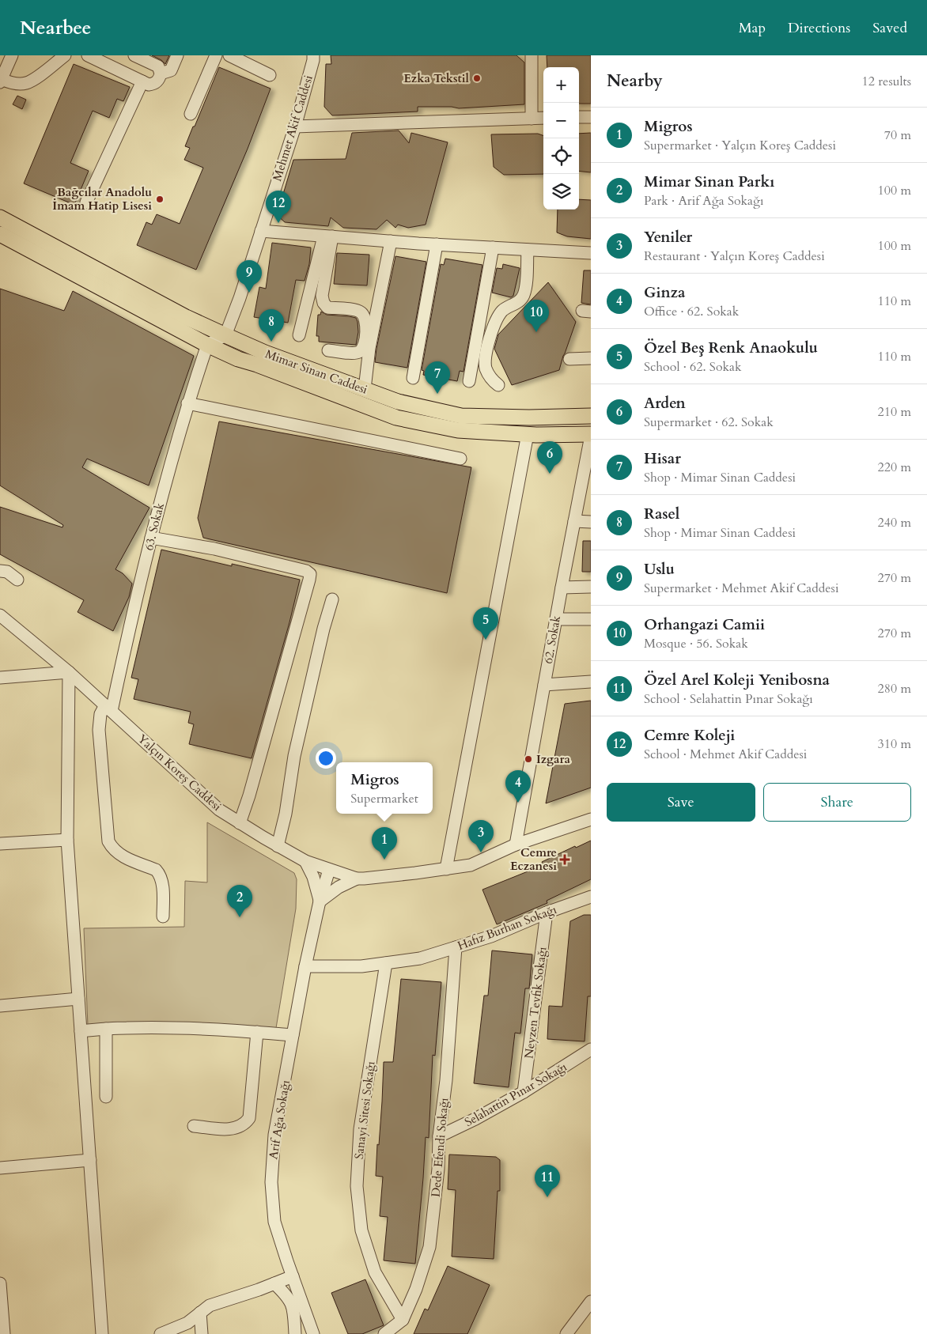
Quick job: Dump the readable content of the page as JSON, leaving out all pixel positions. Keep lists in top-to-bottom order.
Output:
{
  "streets": {
    "main road": ["Mimar Sinan Caddesi"],
    "street": [
      "Mehmet Akif Caddesi",
      "63. Sokak",
      "62. Sokak",
      "Yalçın Koreş Caddesi",
      "Hafız Burhan Sokağı",
      "Neyzen Tevfik Sokağı",
      "Selahattin Pınar Sokağı",
      "Sanayi Sitesi Sokağı",
      "Arif Ağa Sokağı",
      "Dede Efendi Sokağı"
    ]
  },
  "crossings": [
    ["Mehmet Akif Caddesi", "Mimar Sinan Caddesi"],
    ["Mimar Sinan Caddesi", "63. Sokak"],
    ["Mimar Sinan Caddesi", "62. Sokak"],
    ["63. Sokak", "Yalçın Koreş Caddesi"],
    ["62. Sokak", "Yalçın Koreş Caddesi"],
    ["Yalçın Koreş Caddesi", "Arif Ağa Sokağı"],
    ["Hafız Burhan Sokağı", "Neyzen Tevfik Sokağı"],
    ["Hafız Burhan Sokağı", "Sanayi Sitesi Sokağı"],
    ["Hafız Burhan Sokağı", "Arif Ağa Sokağı"],
    ["Hafız Burhan Sokağı", "Dede Efendi Sokağı"],
    ["Neyzen Tevfik Sokağı", "Selahattin Pınar Sokağı"],
    ["Selahattin Pınar Sokağı", "Dede Efendi Sokağı"],
    ["Sanayi Sitesi Sokağı", "Dede Efendi Sokağı"]
  ],
  "places": {
    "other": ["Ezka Tekstil", "Bağcılar Anadolu İmam Hatip Lisesi", "Izgara"],
    "health": ["Cemre Eczanesi"]
  },
  "page": {
    "header": "Nearbee",
    "nav": ["Map", "Directions", "Saved"],
    "heading": ["Nearby", "12 results"],
    "map_buttons": ["+", "−"],
    "list": [
      {
        "mark": "1",
        "name": "Migros",
        "note": "Supermarket · Yalçın Koreş Caddesi",
        "value": "70 m"
      },
      {
        "mark": "2",
        "name": "Mimar Sinan Parkı",
        "note": "Park · Arif Ağa Sokağı",
        "value": "100 m"
      },
      {
        "mark": "3",
        "name": "Yeniler",
        "note": "Restaurant · Yalçın Koreş Caddesi",
        "value": "100 m"
      },
      {
        "mark": "4",
        "name": "Ginza",
        "note": "Office · 62. Sokak",
        "value": "110 m"
      },
      {
        "mark": "5",
        "name": "Özel Beş Renk Anaokulu",
        "note": "School · 62. Sokak",
        "value": "110 m"
      },
      {
        "mark": "6",
        "name": "Arden",
        "note": "Supermarket · 62. Sokak",
        "value": "210 m"
      },
      {
        "mark": "7",
        "name": "Hisar",
        "note": "Shop · Mimar Sinan Caddesi",
        "value": "220 m"
      },
      {
        "mark": "8",
        "name": "Rasel",
        "note": "Shop · Mimar Sinan Caddesi",
        "value": "240 m"
      },
      {
        "mark": "9",
        "name": "Uslu",
        "note": "Supermarket · Mehmet Akif Caddesi",
        "value": "270 m"
      },
      {
        "mark": "10",
        "name": "Orhangazi Camii",
        "note": "Mosque · 56. Sokak",
        "value": "270 m"
      },
      {
        "mark": "11",
        "name": "Özel Arel Koleji Yenibosna",
        "note": "School · Selahattin Pınar Sokağı",
        "value": "280 m"
      },
      {
        "mark": "12",
        "name": "Cemre Koleji",
        "note": "School · Mehmet Akif Caddesi",
        "value": "310 m"
      }
    ],
    "pins": [
      "12",
      "9",
      "10",
      "8",
      "7",
      "6",
      "5",
      "4",
      "3",
      "1",
      "2",
      "11"
    ],
    "popup": ["Migros", "Supermarket"],
    "buttons": ["Save", "Share"]
  }
}
